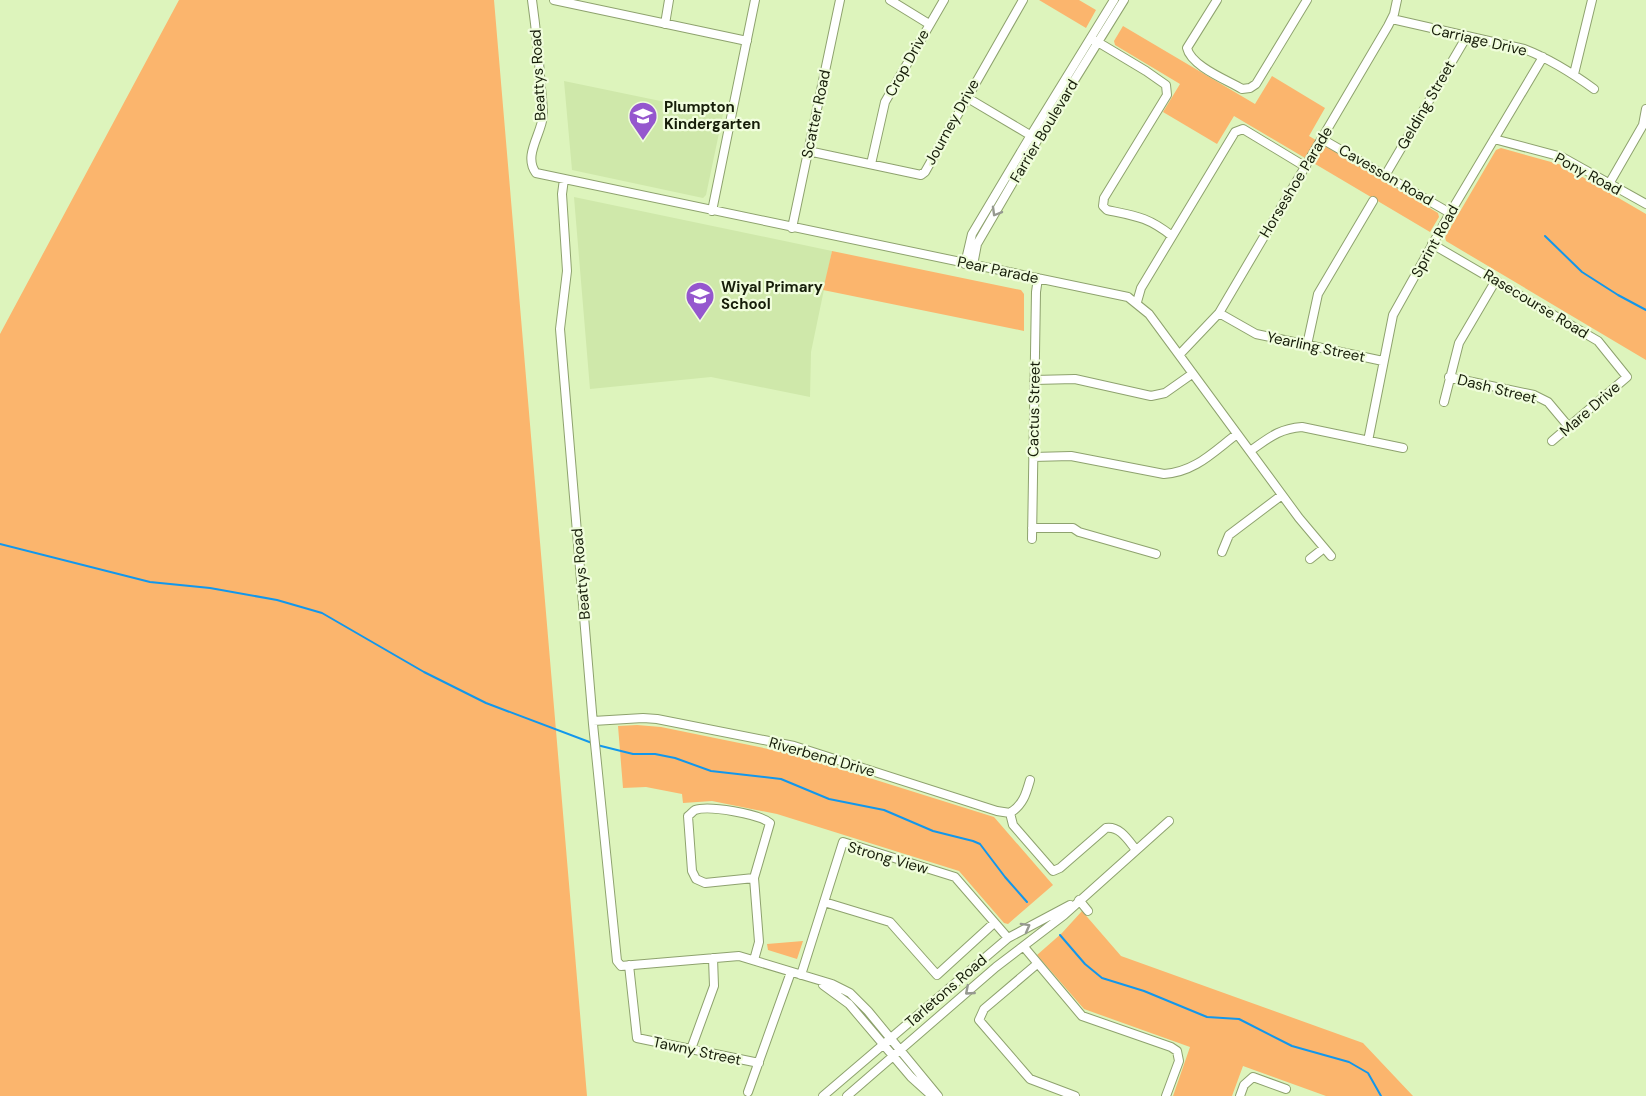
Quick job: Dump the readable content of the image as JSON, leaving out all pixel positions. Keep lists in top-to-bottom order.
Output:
{
  "streets": {
    "street": [
      "Carriage Drive",
      "Crop Drive",
      "Beattys Road",
      "Gelding Street",
      "Scatter Road",
      "Journey Drive",
      "Farrier Boulevard",
      "Pony Road",
      "Cavesson Road",
      "Horseshoe Parade",
      "Sprint Road",
      "Pear Parade",
      "Rasecourse Road",
      "Yearling Street",
      "Dash Street",
      "Cactus Street",
      "Mare Drive",
      "Riverbend Drive",
      "Strong View",
      "Tarletons Road",
      "Tawny Street"
    ]
  },
  "crossings": [
    ["Carriage Drive", "Gelding Street"],
    ["Carriage Drive", "Horseshoe Parade"],
    ["Carriage Drive", "Sprint Road"],
    ["Crop Drive", "Journey Drive"],
    ["Beattys Road", "Pear Parade"],
    ["Beattys Road", "Riverbend Drive"],
    ["Beattys Road", "Tawny Street"],
    ["Gelding Street", "Cavesson Road"],
    ["Scatter Road", "Journey Drive"],
    ["Scatter Road", "Pear Parade"],
    ["Farrier Boulevard", "Pear Parade"],
    ["Pony Road", "Sprint Road"],
    ["Cavesson Road", "Horseshoe Parade"],
    ["Cavesson Road", "Sprint Road"],
    ["Horseshoe Parade", "Yearling Street"],
    ["Sprint Road", "Rasecourse Road"],
    ["Sprint Road", "Yearling Street"],
    ["Pear Parade", "Cactus Street"],
    ["Rasecourse Road", "Dash Street"],
    ["Rasecourse Road", "Mare Drive"],
    ["Dash Street", "Mare Drive"],
    ["Strong View", "Tarletons Road"]
  ],
  "places": {
    "school or university": ["Plumpton Kindergarten", "Wiyal Primary School"]
  }
}
